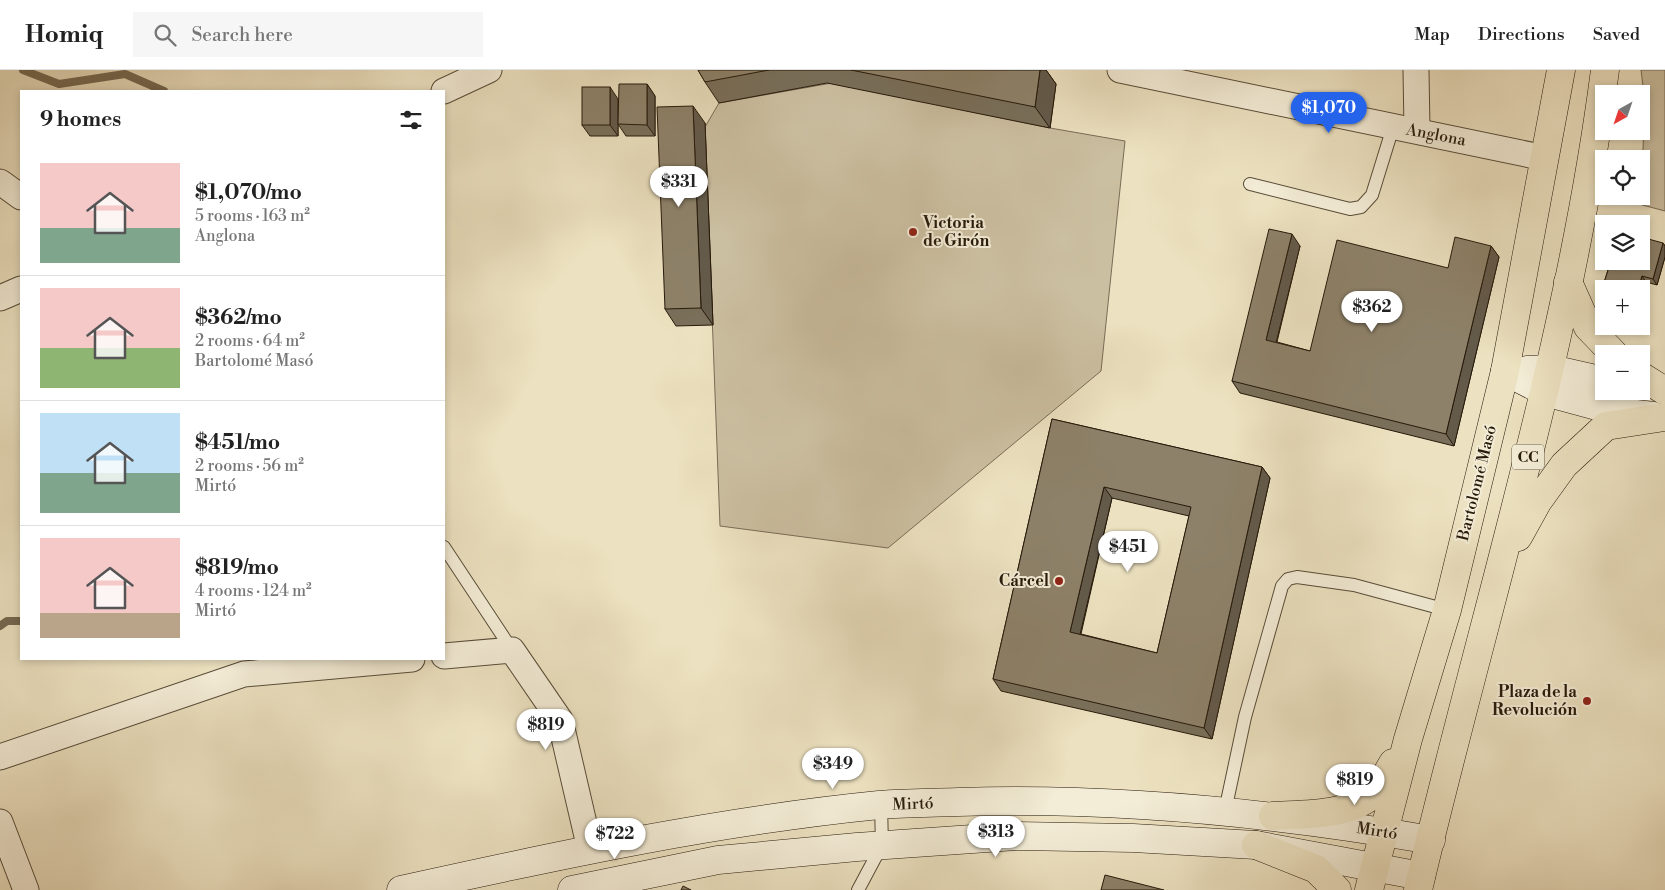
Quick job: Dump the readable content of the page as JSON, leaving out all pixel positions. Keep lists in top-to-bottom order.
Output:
{
  "streets": {
    "main road": ["CC", "Bartolomé Masó"],
    "street": ["Anglona", "Mirtó"]
  },
  "crossings": [
    ["Anglona", "Bartolomé Masó"],
    ["CC", "Mirtó"],
    ["Bartolomé Masó", "Mirtó"]
  ],
  "places": ["Victoria de Girón", "Cárcel", "Plaza de la Revolución"],
  "north": "bottom left",
  "page": {
    "header": "Homiq",
    "search": "Search here",
    "nav": ["Map", "Directions", "Saved"],
    "map_buttons": ["+", "−"],
    "heading": "9 homes",
    "price": [
      "$1,070",
      "$331",
      "$362",
      "$451",
      "$819",
      "$349",
      "$819",
      "$313",
      "$722"
    ],
    "list": [
      {
        "name": "$1,070/mo",
        "note": "5 rooms · 163 m² · Anglona"
      },
      {
        "name": "$362/mo",
        "note": "2 rooms · 64 m² · Bartolomé Masó"
      },
      {
        "name": "$451/mo",
        "note": "2 rooms · 56 m² · Mirtó"
      },
      {
        "name": "$819/mo",
        "note": "4 rooms · 124 m² · Mirtó"
      }
    ]
  }
}
